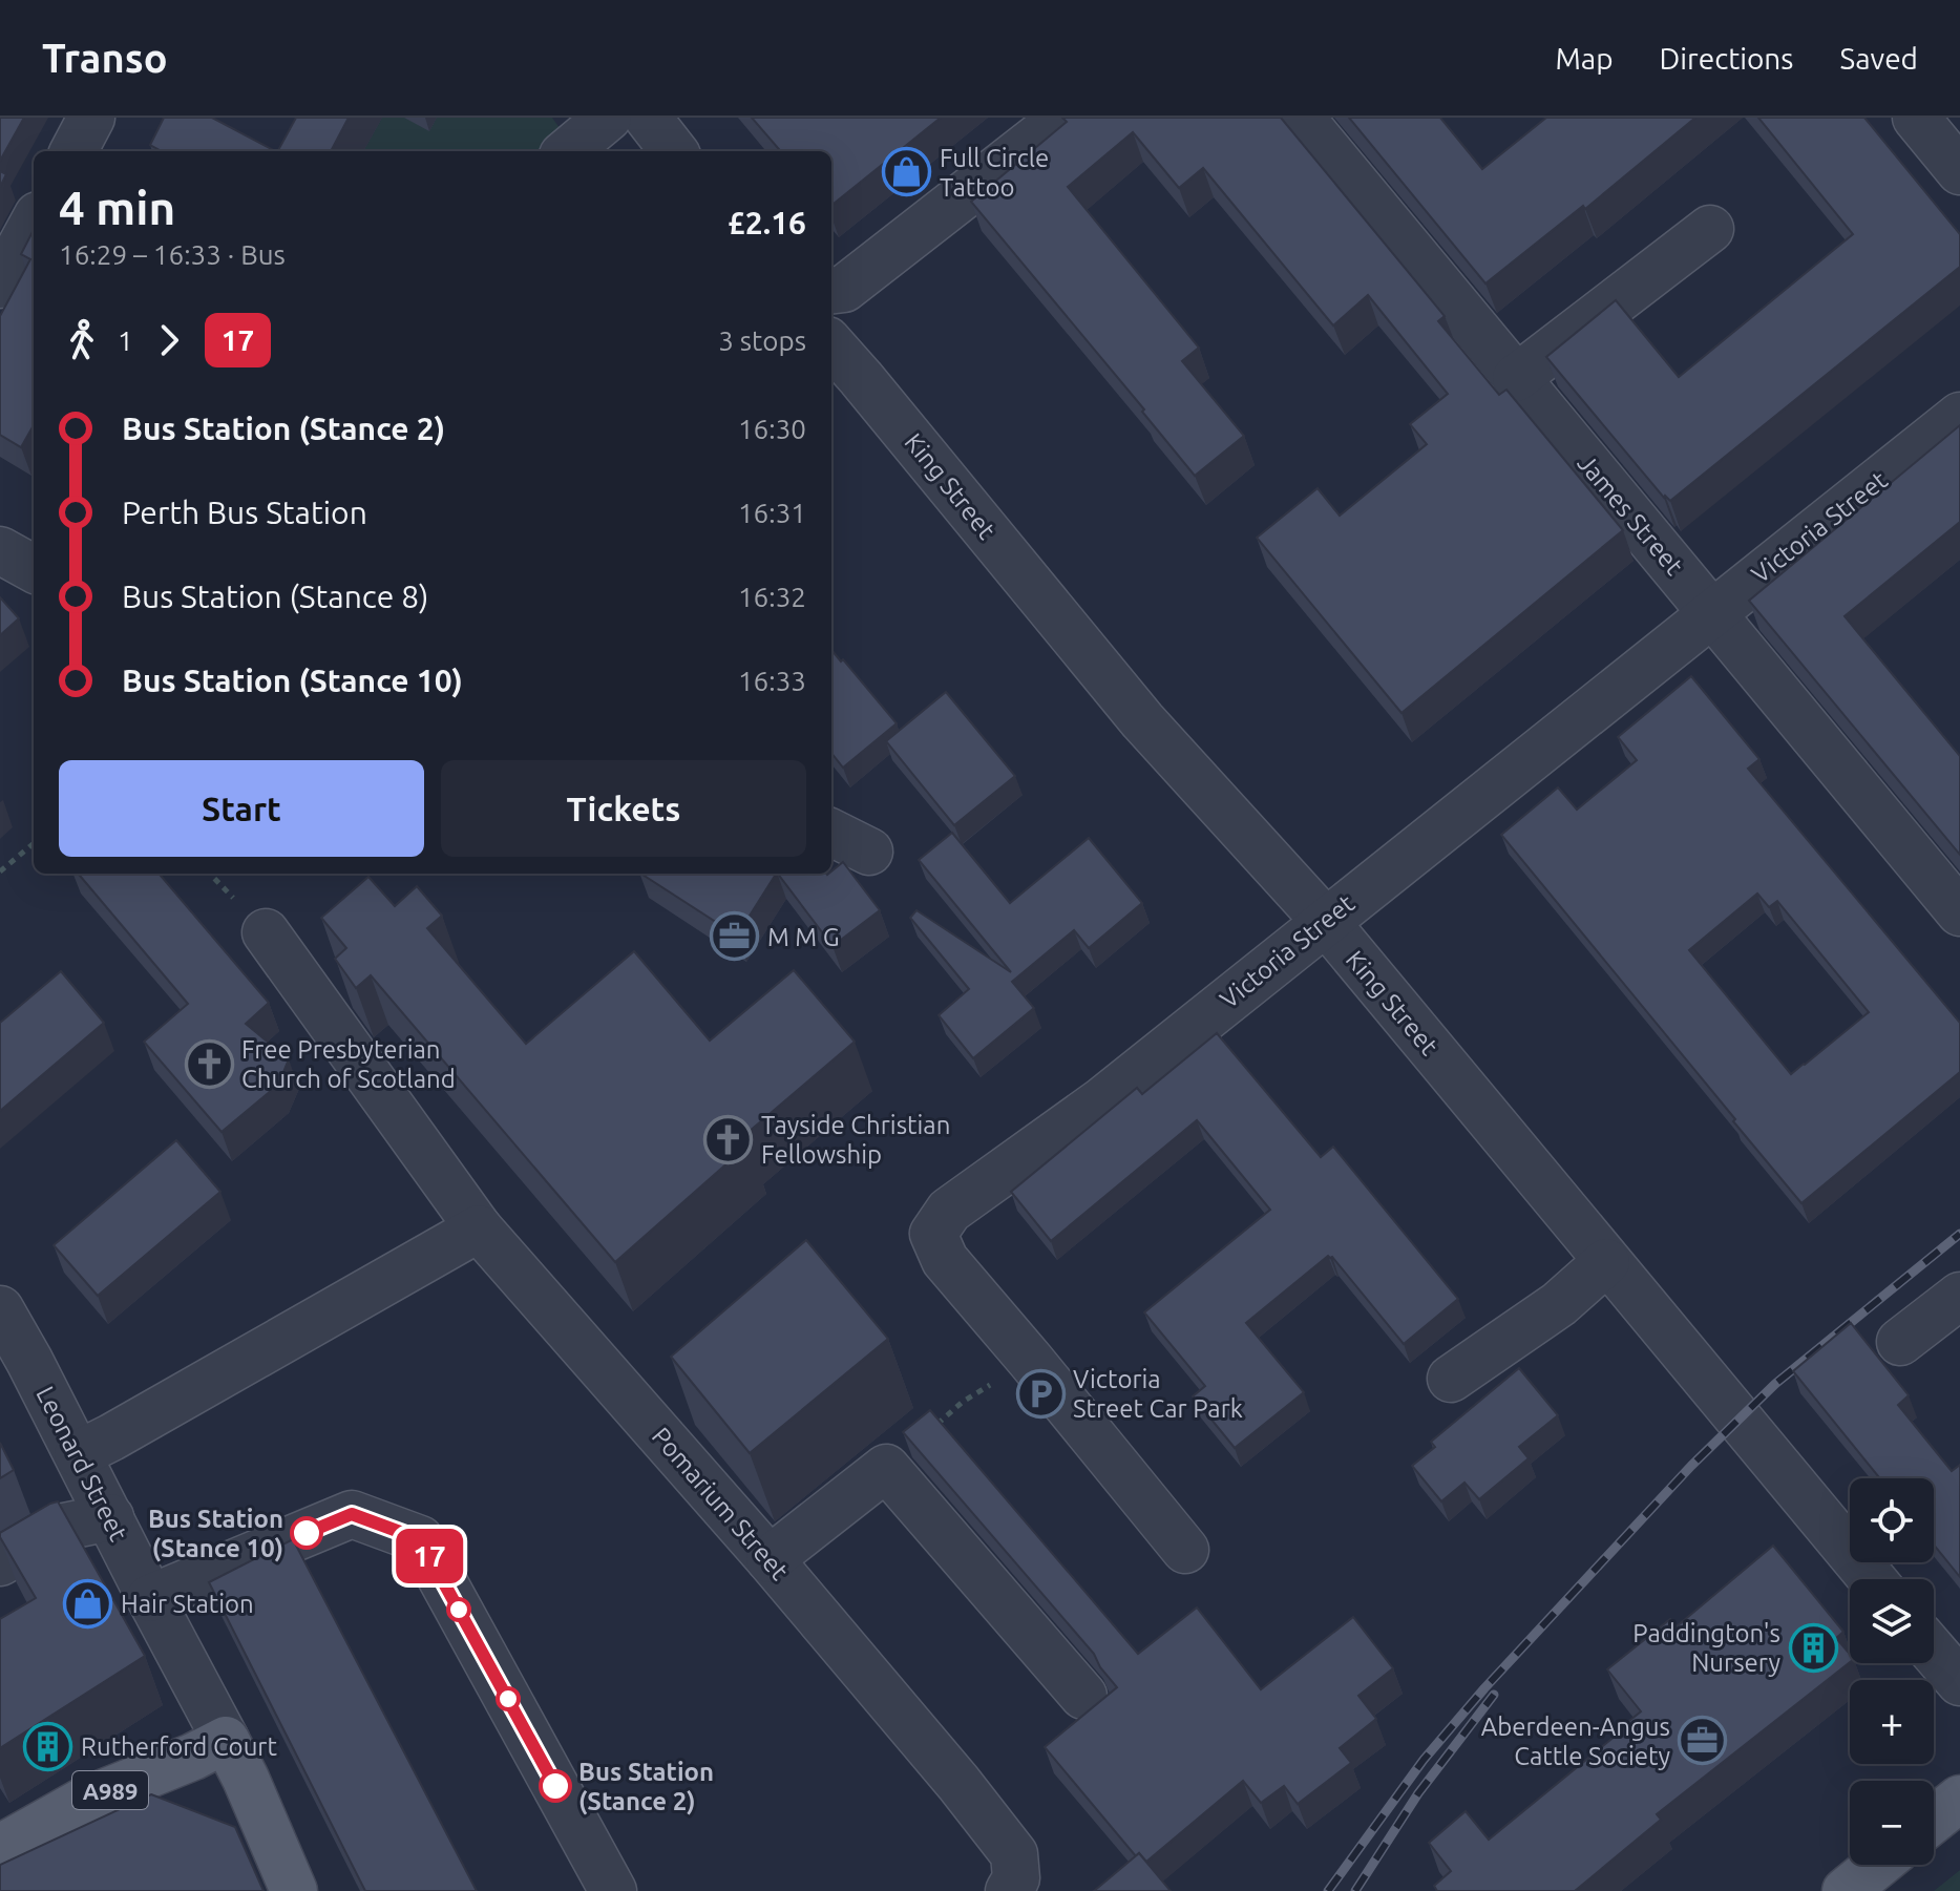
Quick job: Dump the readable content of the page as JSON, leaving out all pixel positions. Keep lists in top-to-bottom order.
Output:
{
  "streets": {
    "main road": ["Leonard Street", "A989"],
    "street": [
      "King Street",
      "James Street",
      "Victoria Street",
      "Pomarium Street"
    ]
  },
  "crossings": [
    ["King Street", "Victoria Street"],
    ["James Street", "Victoria Street"],
    ["Leonard Street", "A989"]
  ],
  "places": {
    "shop": ["Full Circle Tattoo", "Hair Station"],
    "office": ["M M G", "Aberdeen-Angus Cattle Society"],
    "church": ["Free Presbyterian Church of Scotland", "Tayside Christian Fellowship"],
    "parking": ["Victoria Street Car Park"],
    "other": ["Bus Station (Stance 10)", "Bus Station (Stance 2)"],
    "building": ["Paddington's Nursery", "Rutherford Court"]
  },
  "lines": ["bus line 17"],
  "page": {
    "header": "Transo",
    "nav": ["Map", "Directions", "Saved"],
    "on_map": "17",
    "heading": ["4 min", "16:29 – 16:33 · Bus", "£2.16"],
    "legs": ["1", "17", "3 stops"],
    "list": [
      {
        "name": "Bus Station (Stance 2)",
        "value": "16:30"
      },
      {
        "name": "Perth Bus Station",
        "value": "16:31"
      },
      {
        "name": "Bus Station (Stance 8)",
        "value": "16:32"
      },
      {
        "name": "Bus Station (Stance 10)",
        "value": "16:33"
      }
    ],
    "buttons": ["Start", "Tickets"],
    "map_buttons": ["+", "−"]
  }
}
